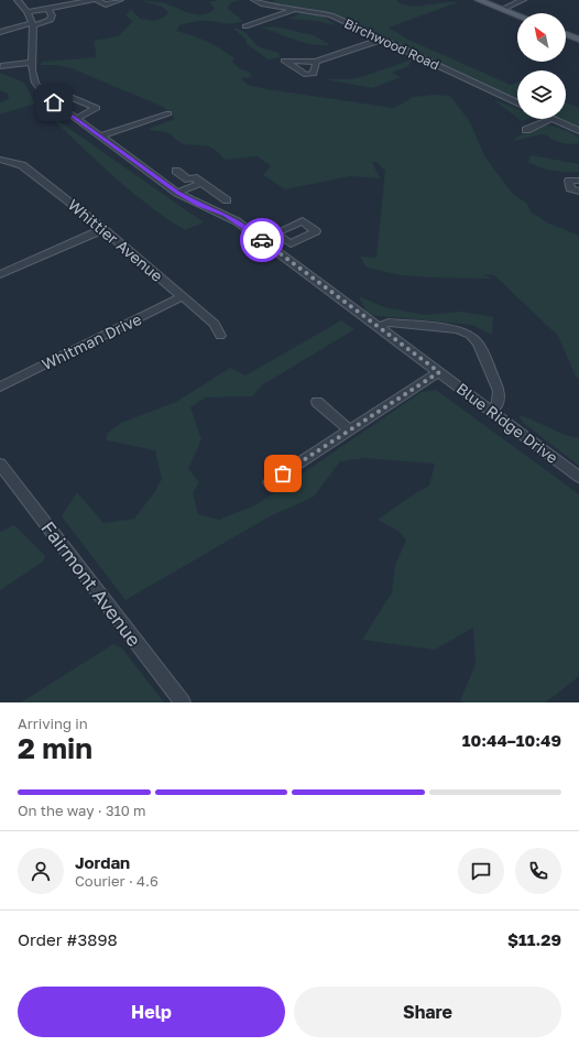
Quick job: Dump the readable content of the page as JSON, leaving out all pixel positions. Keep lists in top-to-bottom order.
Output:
{
  "streets": {
    "street": [
      "Birchwood Road",
      "Whittier Avenue",
      "Whitman Drive",
      "Blue Ridge Drive",
      "Fairmont Avenue"
    ]
  },
  "crossings": [
    ["Whittier Avenue", "Whitman Drive"]
  ],
  "north": "top left",
  "page": {
    "heading": ["2 min", "Arriving in", "10:44–10:49"],
    "panel": [
      "Jordan",
      "Courier · 4.6",
      "Order #3898",
      "$11.29"
    ],
    "bar": "On the way · 310 m",
    "buttons": ["Help", "Share"]
  }
}
